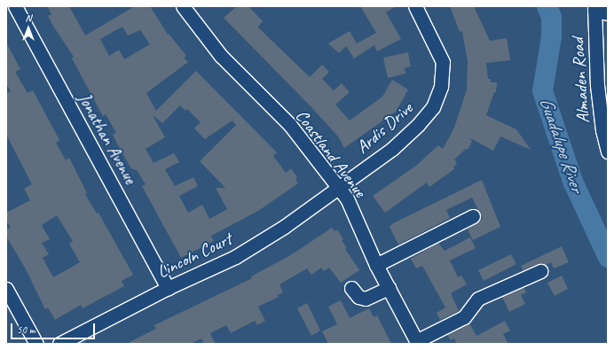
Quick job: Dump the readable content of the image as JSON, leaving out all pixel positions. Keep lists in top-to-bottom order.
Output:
{
  "streets": {
    "street": [
      "Almaden Road",
      "Ardis Drive",
      "Jonathan Avenue",
      "Coastland Avenue",
      "Lincoln Court"
    ]
  },
  "crossings": [
    ["Ardis Drive", "Coastland Avenue"],
    ["Ardis Drive", "Lincoln Court"],
    ["Jonathan Avenue", "Lincoln Court"],
    ["Coastland Avenue", "Lincoln Court"]
  ],
  "water": ["Guadalupe River"],
  "scale_bar": "50 m",
  "north": "top"
}
